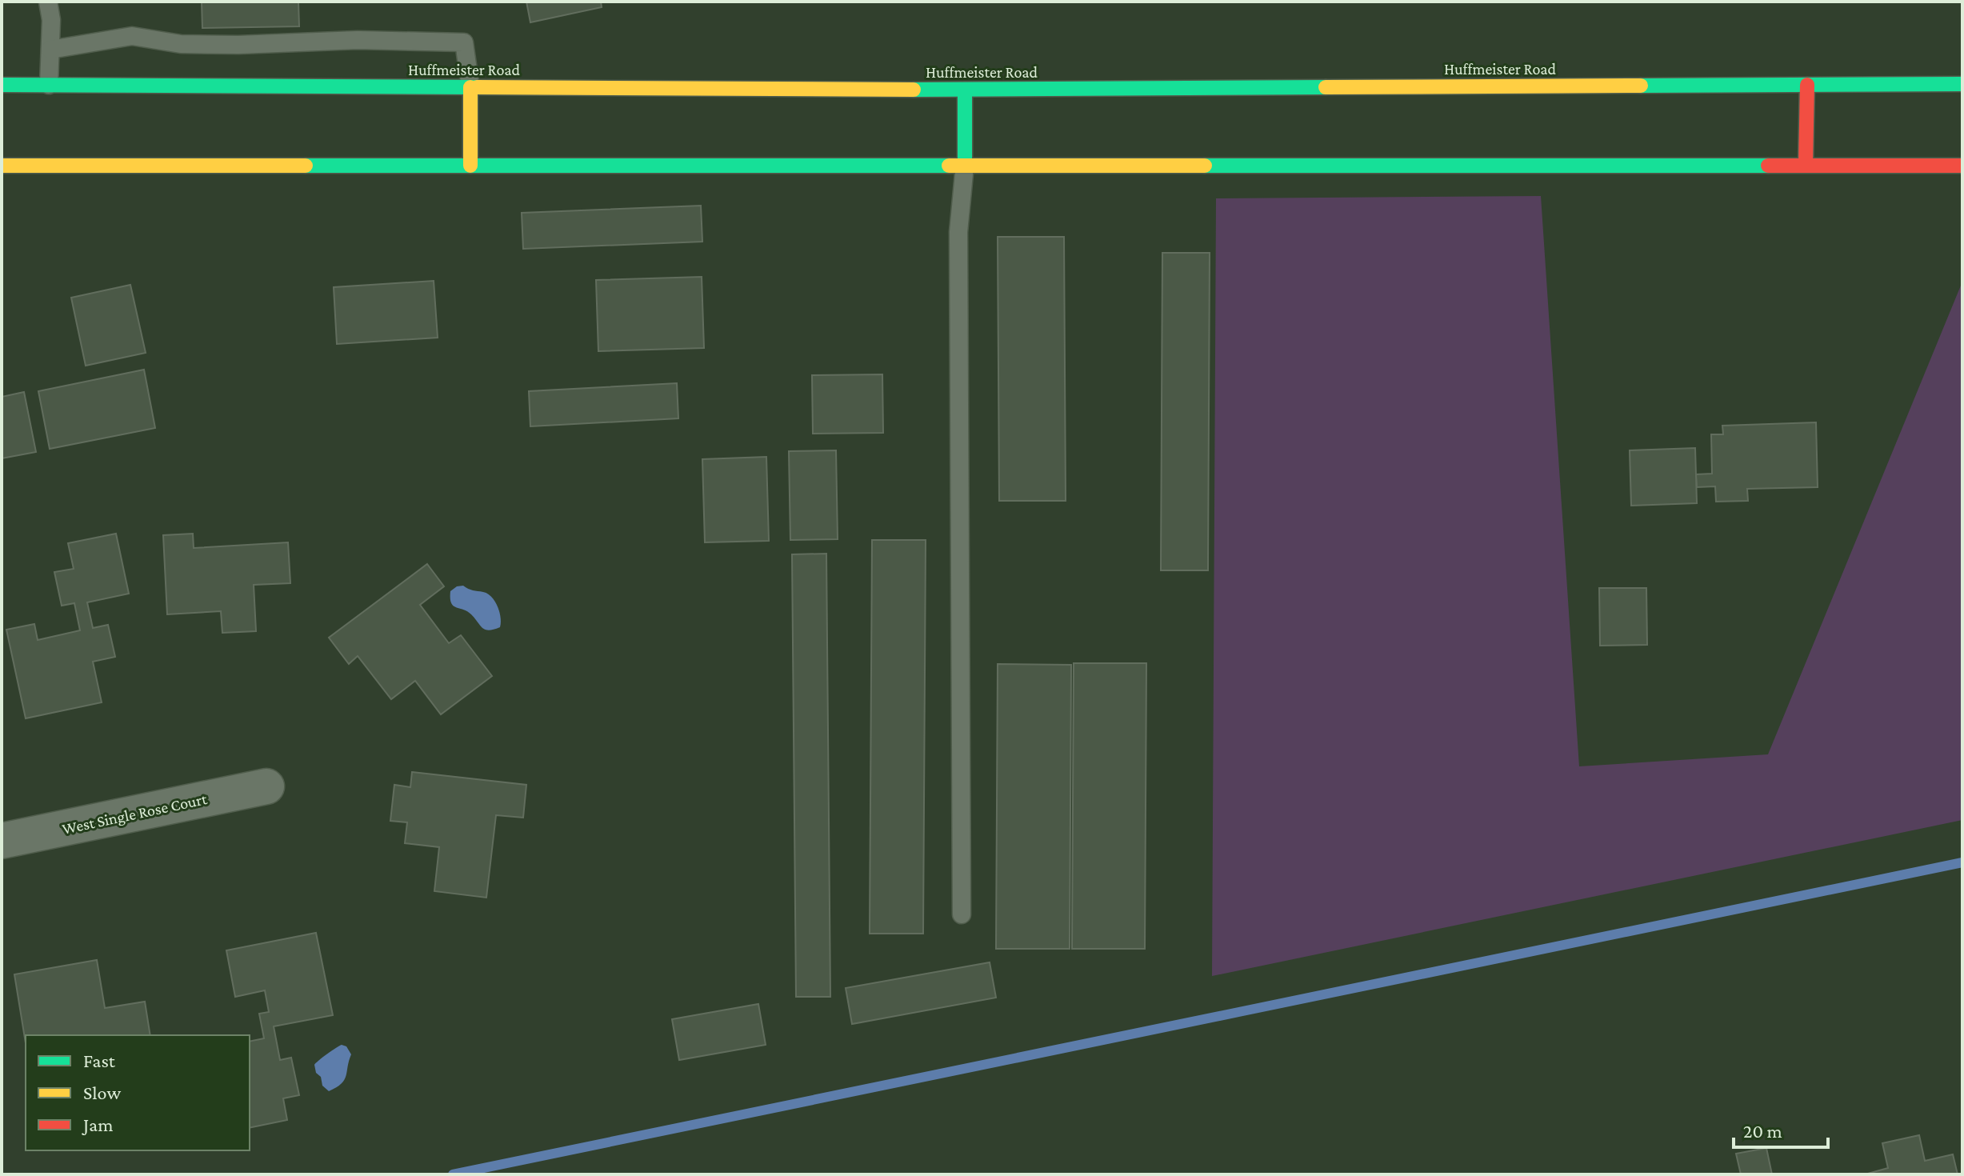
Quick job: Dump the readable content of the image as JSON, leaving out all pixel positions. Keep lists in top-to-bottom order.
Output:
{
  "streets": {
    "main road": ["Huffmeister Road"],
    "street": ["West Single Rose Court"]
  },
  "legend": ["Fast", "Slow", "Jam"],
  "scale_bar": "20 m"
}
